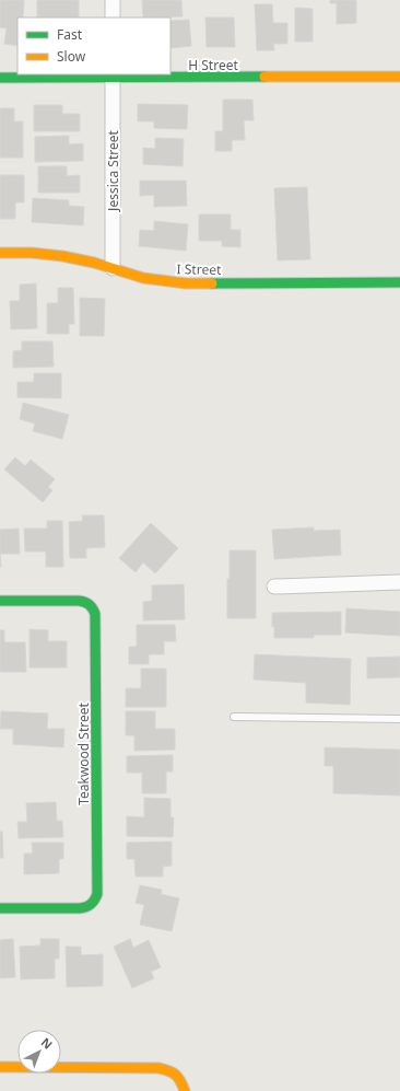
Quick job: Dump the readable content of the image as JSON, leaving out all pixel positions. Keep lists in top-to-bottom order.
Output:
{
  "streets": {
    "street": [
      "H Street",
      "Jessica Street",
      "I Street",
      "Teakwood Street"
    ]
  },
  "crossings": [
    ["H Street", "Jessica Street"],
    ["Jessica Street", "I Street"]
  ],
  "legend": ["Fast", "Slow"],
  "north": "top right"
}
